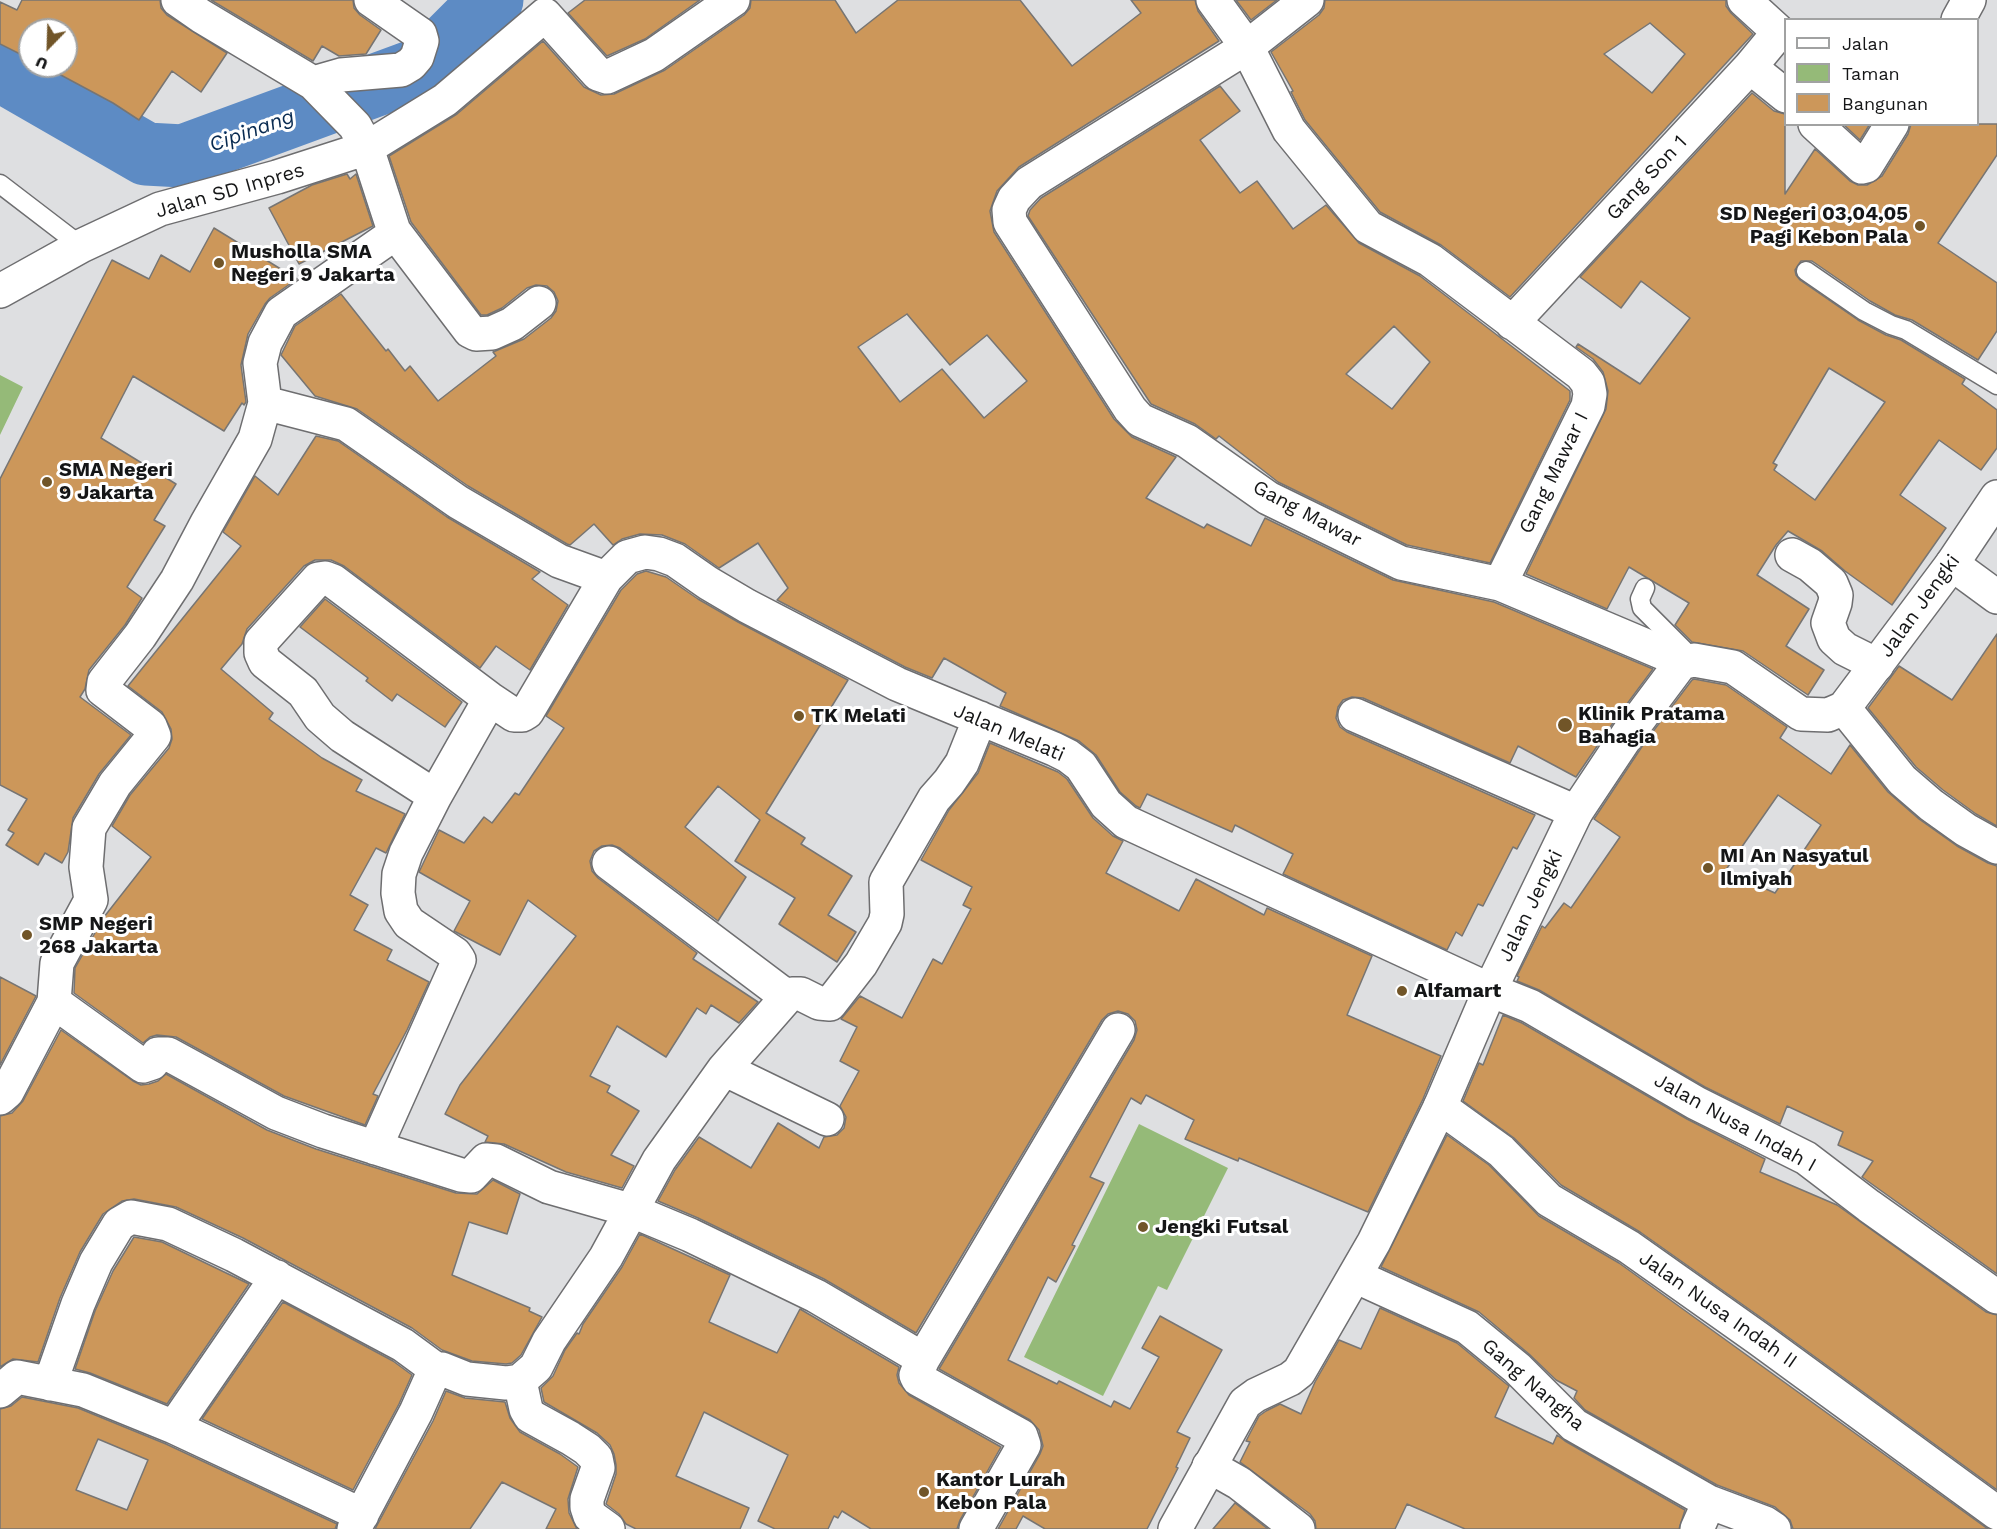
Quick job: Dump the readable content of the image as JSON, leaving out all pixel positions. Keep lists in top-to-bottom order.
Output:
{
  "streets": {
    "street": [
      "Gang Son 1",
      "Jalan SD Inpres",
      "Gang Mawar I",
      "Gang Mawar",
      "Jalan Jengki",
      "Jalan Melati",
      "Jalan Nusa Indah I",
      "Jalan Nusa Indah II",
      "Gang Nangha"
    ]
  },
  "crossings": [
    ["Gang Son 1", "Gang Mawar I"],
    ["Gang Mawar I", "Gang Mawar"],
    ["Gang Mawar", "Jalan Jengki"],
    ["Jalan Jengki", "Jalan Melati"],
    ["Jalan Jengki", "Jalan Nusa Indah I"],
    ["Jalan Jengki", "Jalan Nusa Indah II"],
    ["Jalan Jengki", "Gang Nangha"],
    ["Jalan Melati", "Jalan Nusa Indah I"]
  ],
  "water": ["Cipinang"],
  "places": [
    "SD Negeri 03,04,05 Pagi Kebon Pala",
    "Musholla SMA Negeri 9 Jakarta",
    "SMA Negeri 9 Jakarta",
    "TK Melati",
    "Klinik Pratama Bahagia",
    "MI An Nasyatul Ilmiyah",
    "SMP Negeri 268 Jakarta",
    "Alfamart",
    "Jengki Futsal",
    "Kantor Lurah Kebon Pala"
  ],
  "legend": ["Jalan", "Taman", "Bangunan"],
  "north": "bottom left"
}
